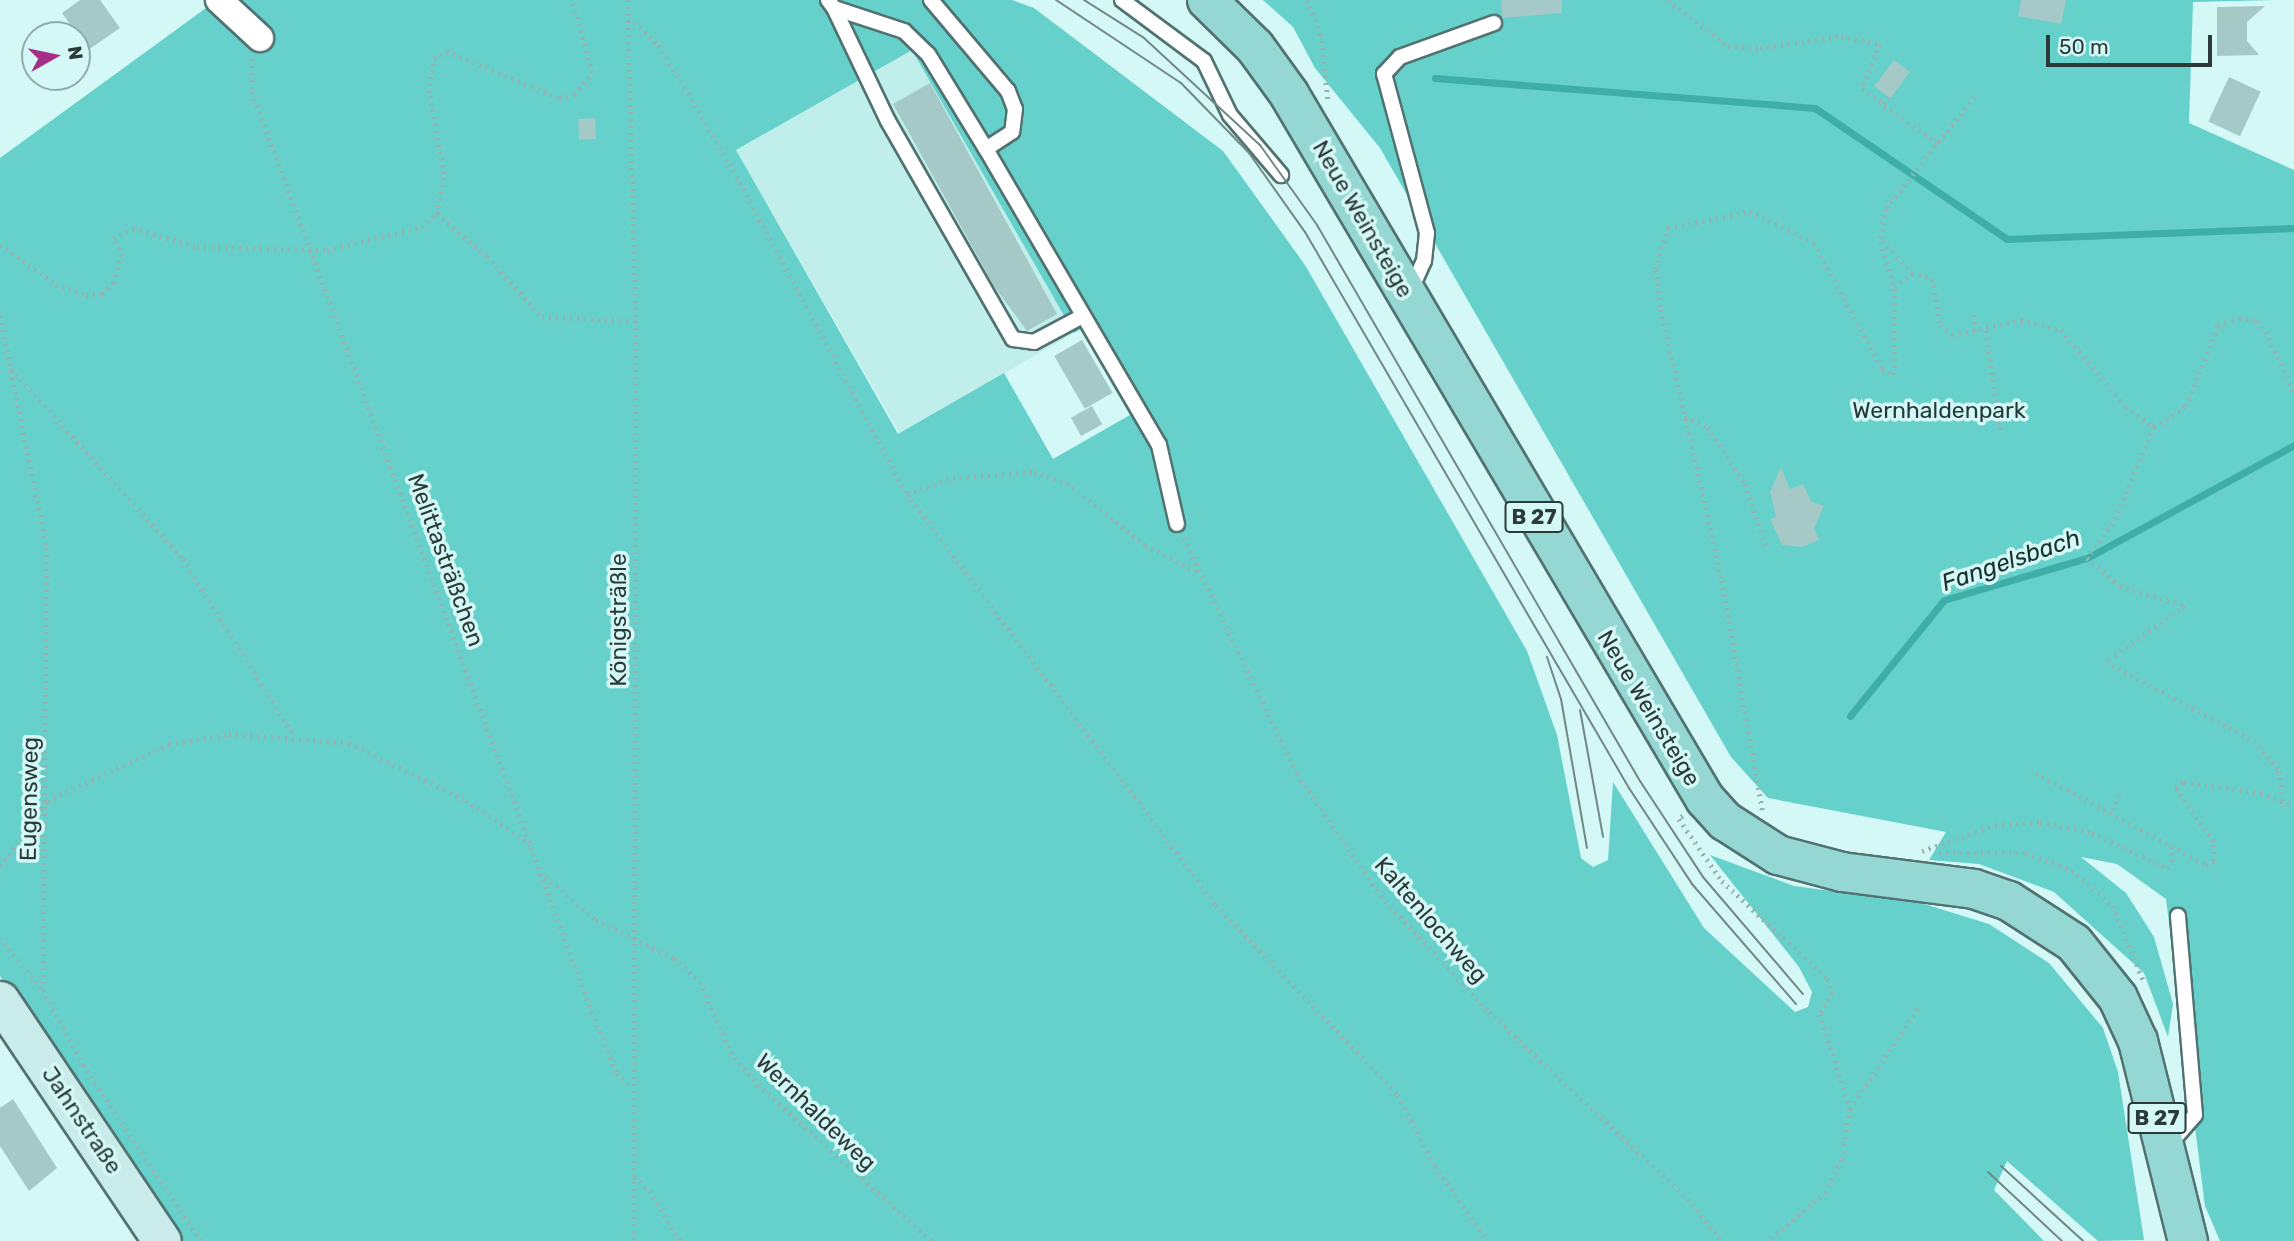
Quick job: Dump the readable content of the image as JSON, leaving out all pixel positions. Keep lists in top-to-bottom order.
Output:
{
  "streets": {
    "main road": ["Neue Weinsteige", "B 27", "Jahnstraße"],
    "path": [
      "Melittasträßchen",
      "Königsträßle",
      "Eugensweg",
      "Kaltenlochweg",
      "Wernhaldeweg"
    ]
  },
  "crossings": [
    ["Melittasträßchen", "Königsträßle"],
    ["Melittasträßchen", "Wernhaldeweg"],
    ["Königsträßle", "Wernhaldeweg"]
  ],
  "water": ["Fangelsbach"],
  "parks": ["Wernhaldenpark"],
  "scale_bar": "50 m",
  "north": "right"
}
